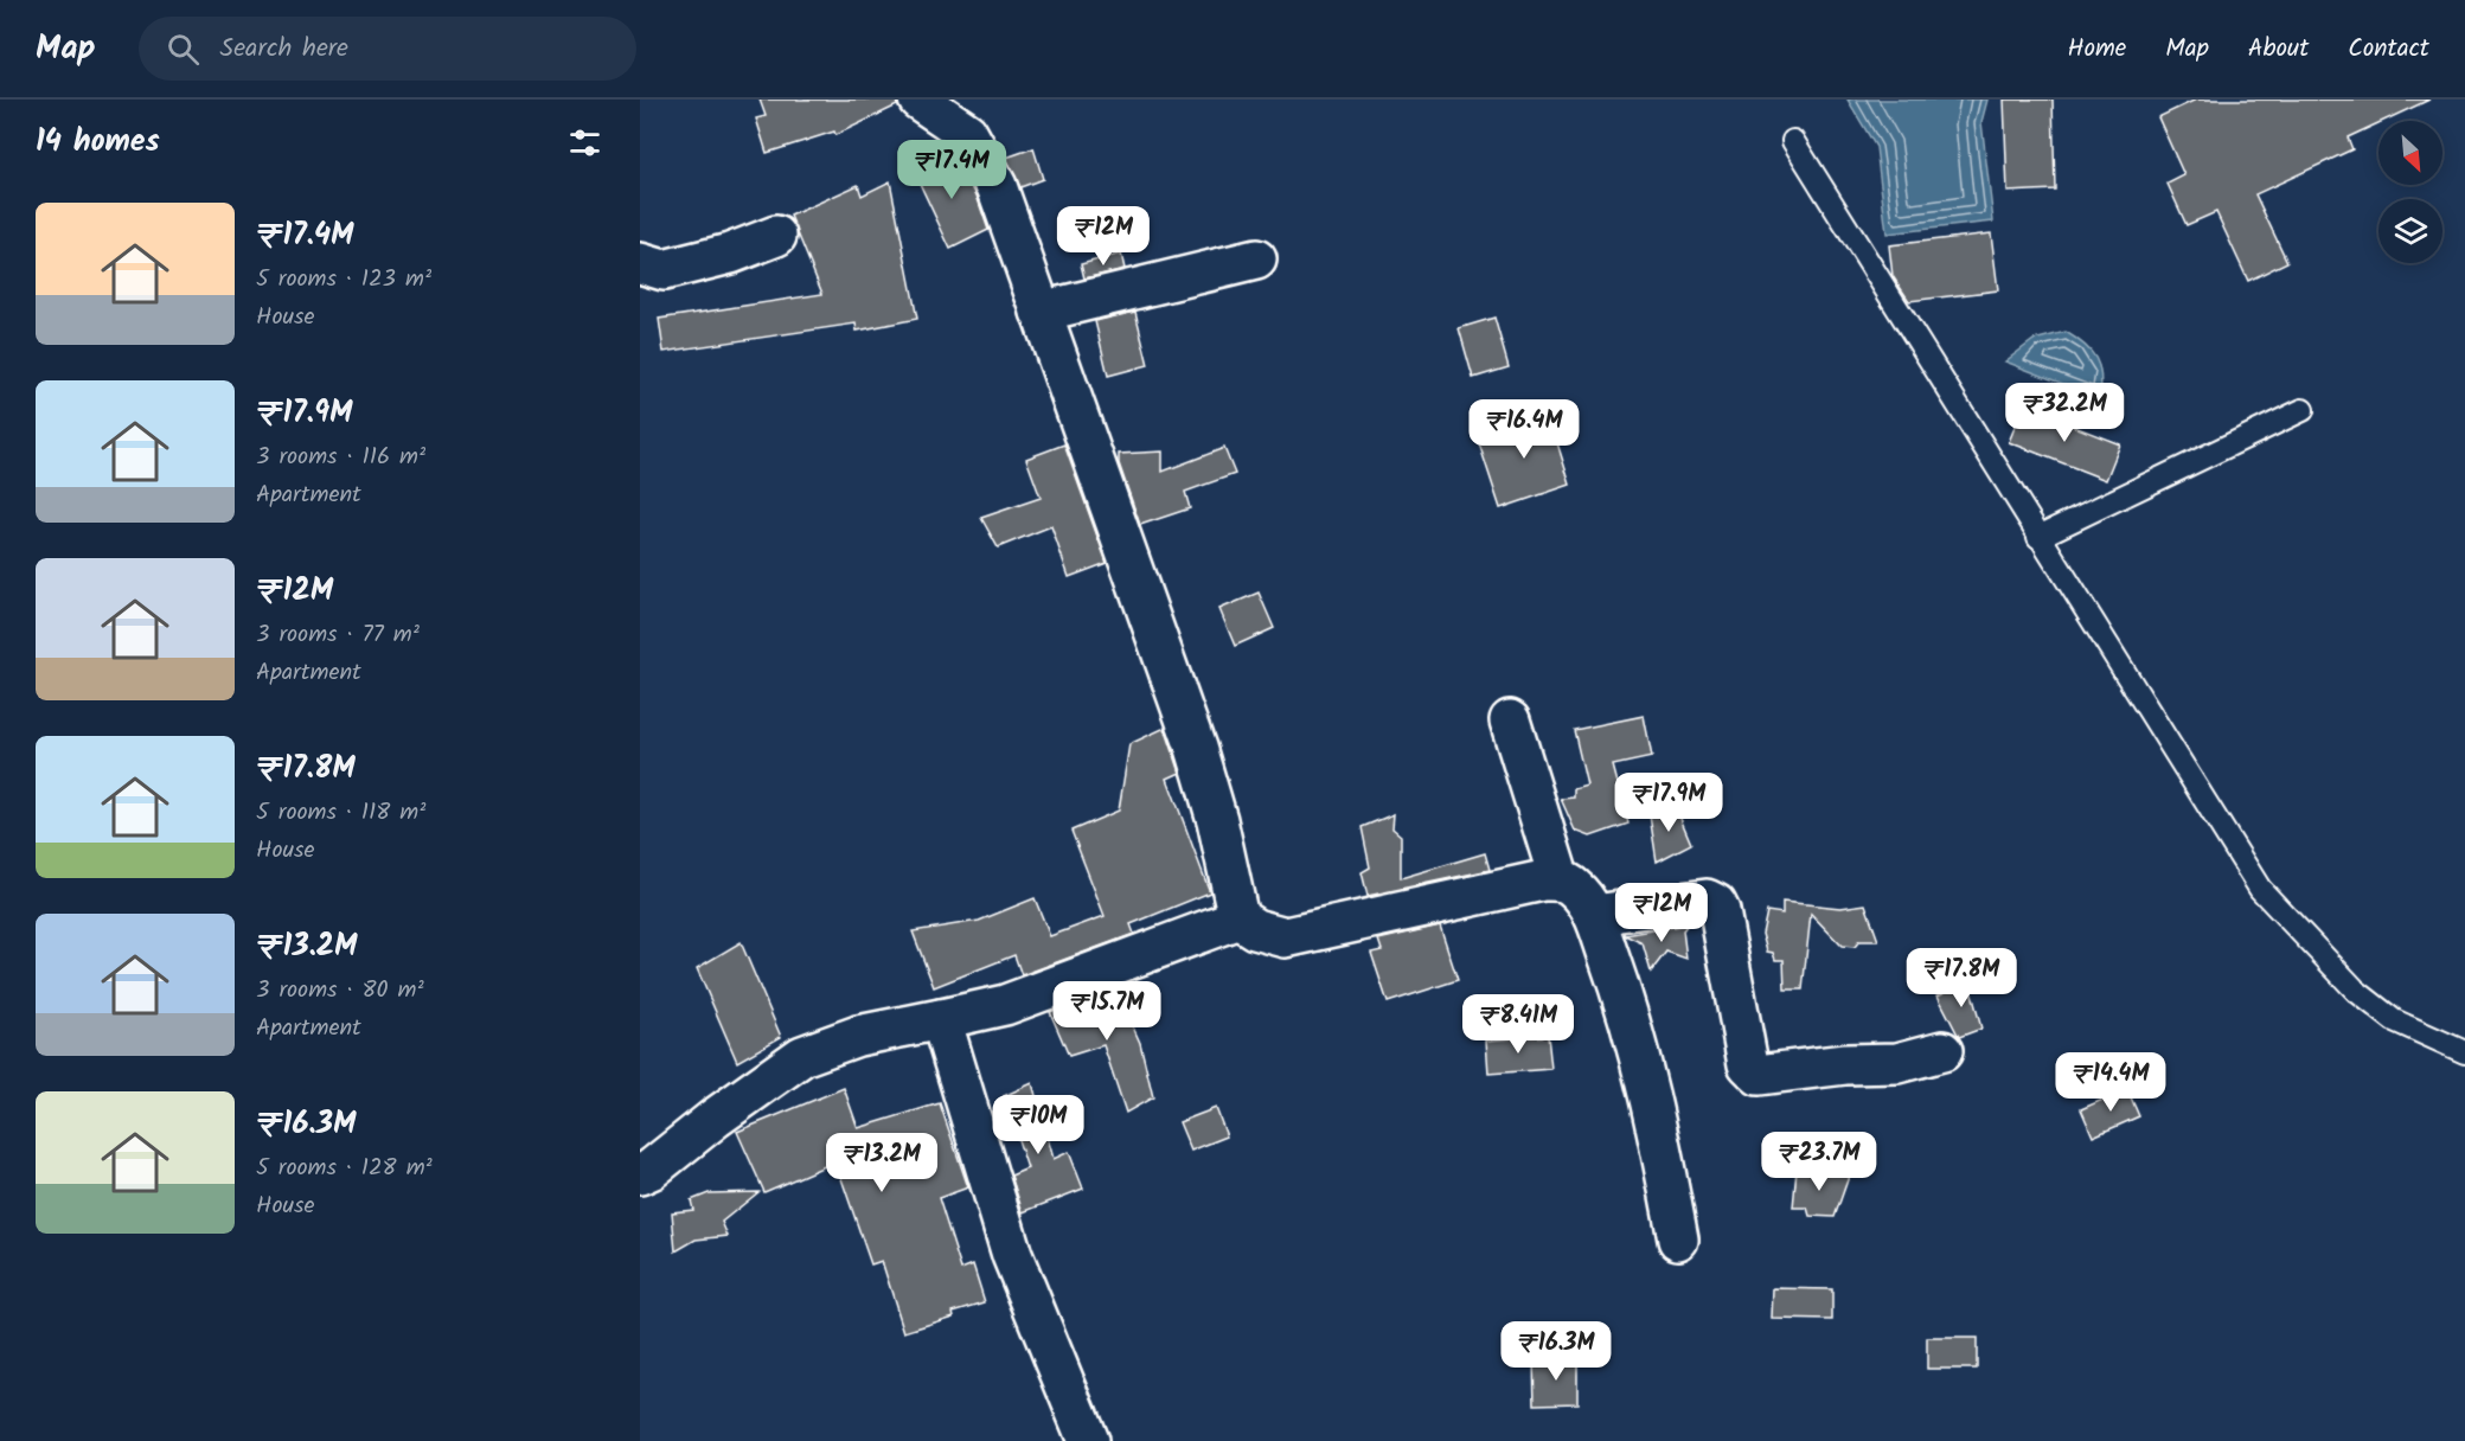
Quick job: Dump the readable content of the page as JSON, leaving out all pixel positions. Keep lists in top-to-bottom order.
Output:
{
  "north": "bottom right",
  "page": {
    "header": "Map",
    "search": "Search here",
    "nav": [
      "Home",
      "Map",
      "About",
      "Contact"
    ],
    "heading": "14 homes",
    "price": [
      "₹17.4M",
      "₹12M",
      "₹32.2M",
      "₹16.4M",
      "₹17.9M",
      "₹12M",
      "₹17.8M",
      "₹15.7M",
      "₹8.41M",
      "₹14.4M",
      "₹10M",
      "₹23.7M",
      "₹13.2M",
      "₹16.3M"
    ],
    "list": [
      {
        "name": "₹17.4M",
        "note": "5 rooms · 123 m² · House"
      },
      {
        "name": "₹17.9M",
        "note": "3 rooms · 116 m² · Apartment"
      },
      {
        "name": "₹12M",
        "note": "3 rooms · 77 m² · Apartment"
      },
      {
        "name": "₹17.8M",
        "note": "5 rooms · 118 m² · House"
      },
      {
        "name": "₹13.2M",
        "note": "3 rooms · 80 m² · Apartment"
      },
      {
        "name": "₹16.3M",
        "note": "5 rooms · 128 m² · House"
      }
    ]
  }
}
